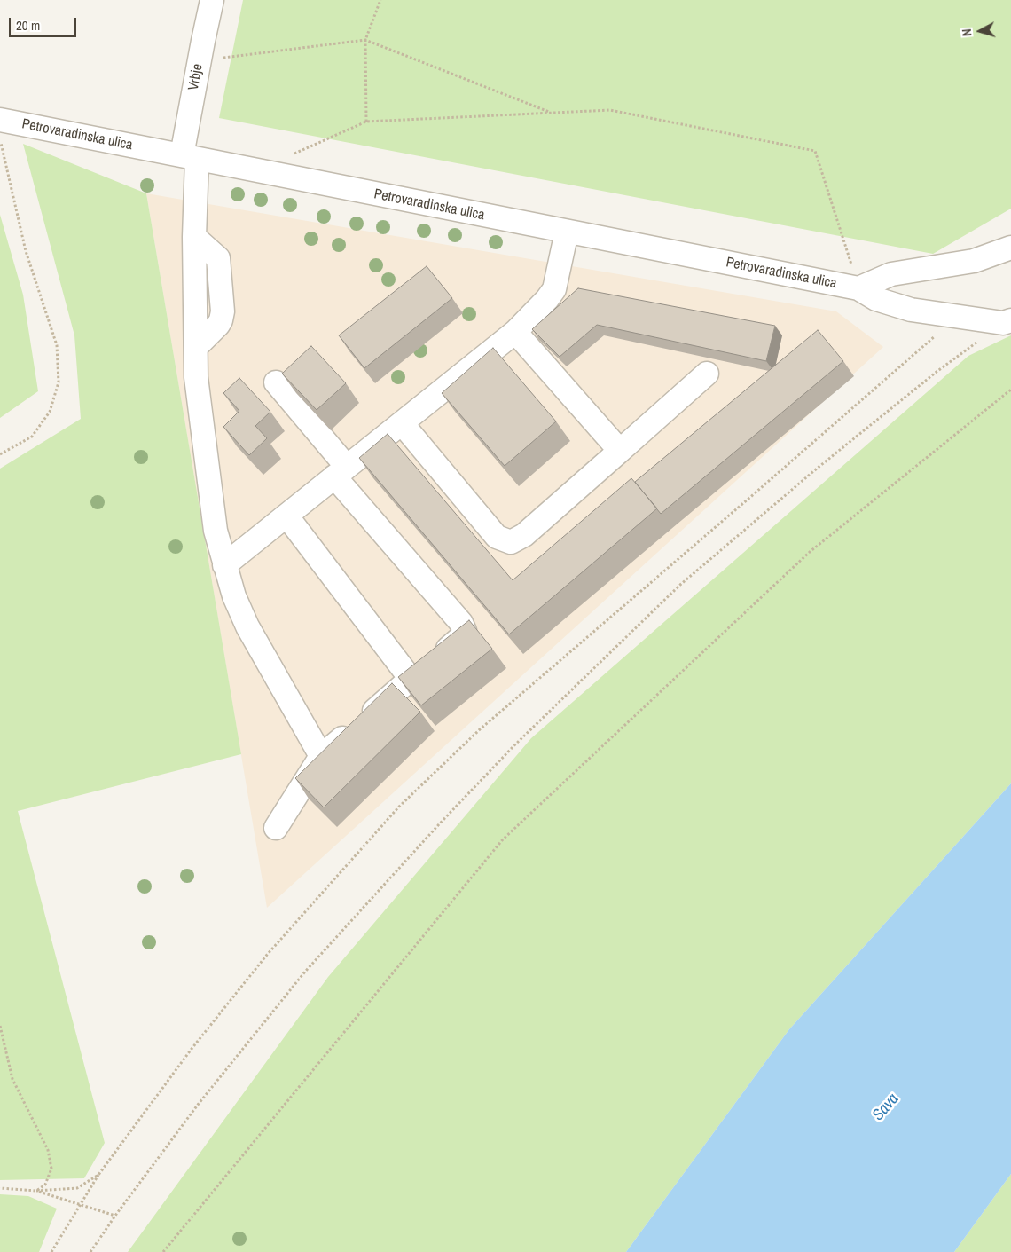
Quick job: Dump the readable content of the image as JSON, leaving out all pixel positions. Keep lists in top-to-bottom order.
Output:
{
  "streets": {
    "street": ["Vrbje", "Petrovaradinska ulica"]
  },
  "crossings": [
    ["Vrbje", "Petrovaradinska ulica"]
  ],
  "water": ["Sava"],
  "scale_bar": "20 m",
  "north": "left"
}
